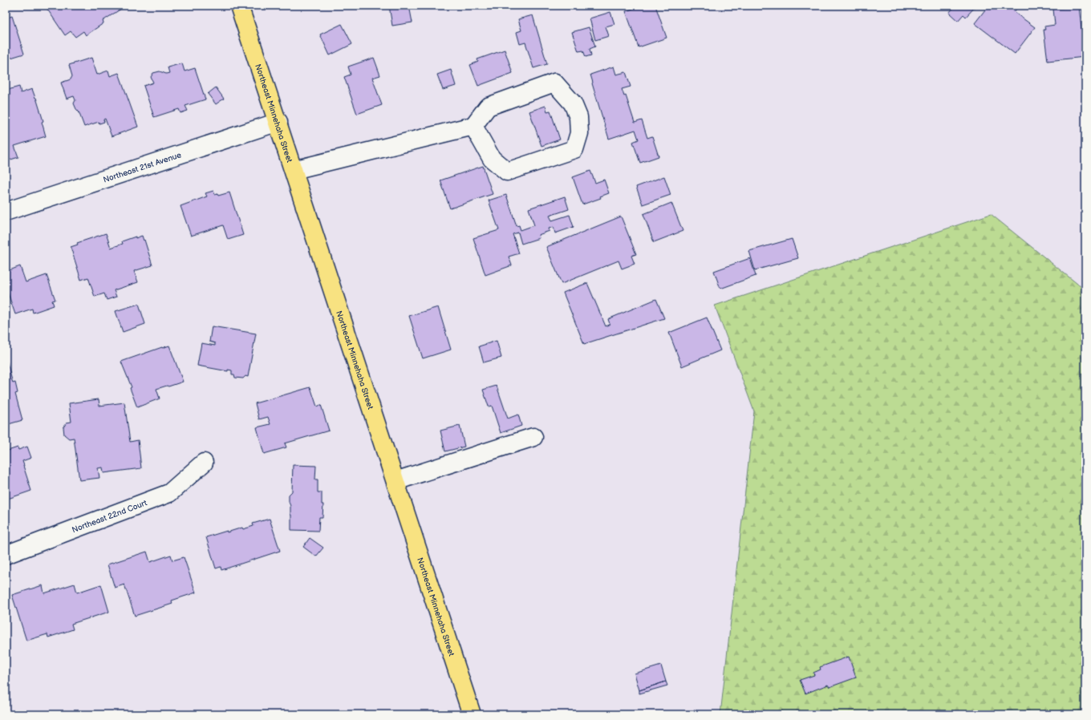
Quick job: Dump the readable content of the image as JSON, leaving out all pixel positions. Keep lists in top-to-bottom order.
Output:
{
  "streets": {
    "main road": ["Northeast Minnehaha Street"],
    "street": ["Northeast 21st Avenue", "Northeast 22nd Court"]
  },
  "crossings": [
    ["Northeast Minnehaha Street", "Northeast 21st Avenue"]
  ]
}
